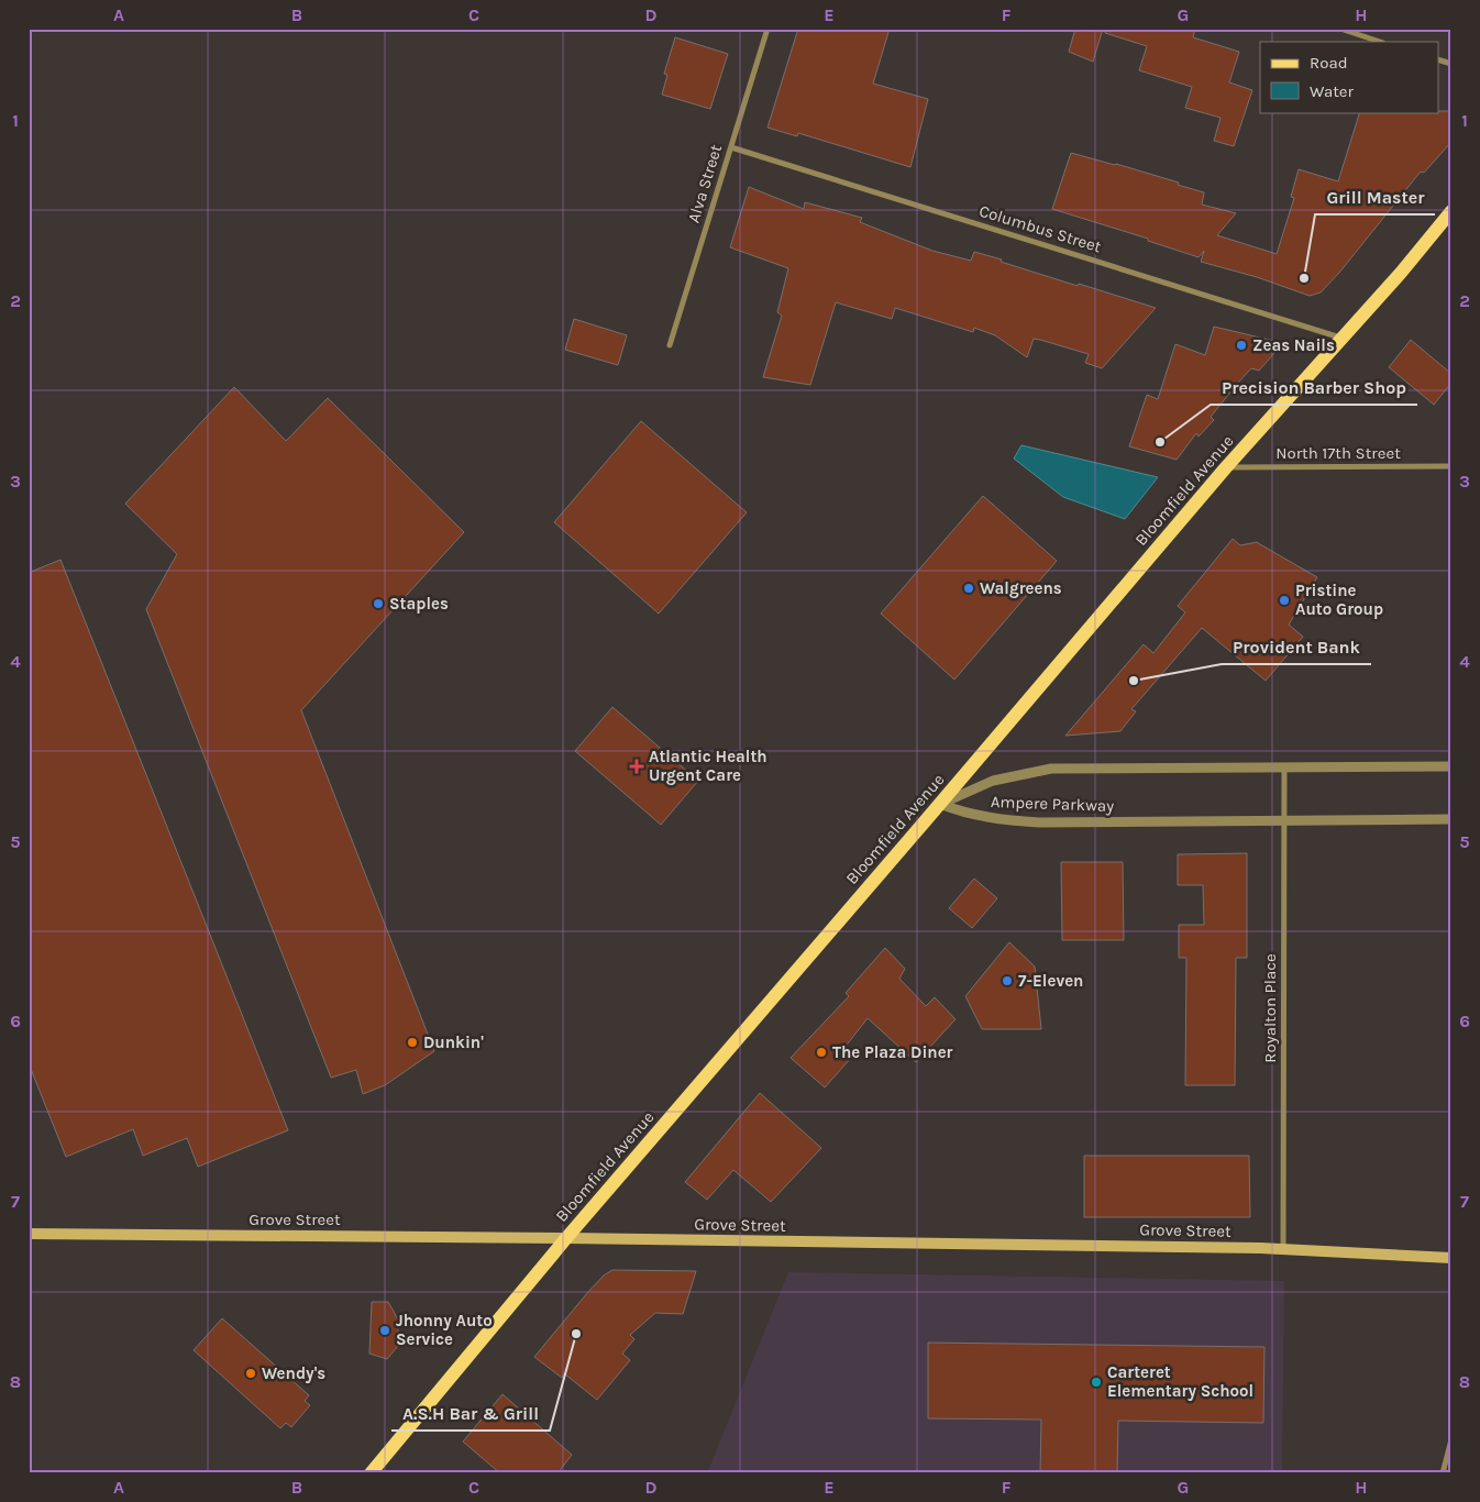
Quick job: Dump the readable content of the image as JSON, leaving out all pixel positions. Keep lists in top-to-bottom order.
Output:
{
  "streets": {
    "main road": ["Bloomfield Avenue", "Grove Street"],
    "street": [
      "Alva Street",
      "Columbus Street",
      "North 17th Street",
      "Ampere Parkway",
      "Royalton Place"
    ]
  },
  "crossings": [
    ["Alva Street", "Columbus Street"],
    ["Columbus Street", "Bloomfield Avenue"],
    ["North 17th Street", "Bloomfield Avenue"],
    ["Bloomfield Avenue", "Ampere Parkway"],
    ["Bloomfield Avenue", "Grove Street"],
    ["Ampere Parkway", "Royalton Place"],
    ["Royalton Place", "Grove Street"]
  ],
  "places": {
    "other": [
      "Grill Master",
      "Zeas Nails",
      "Precision Barber Shop",
      "Walgreens",
      "Pristine Auto Group",
      "Staples",
      "Provident Bank",
      "7-Eleven",
      "Dunkin'",
      "The Plaza Diner",
      "Jhonny Auto Service",
      "A.S.H Bar & Grill",
      "Wendy's",
      "Carteret Elementary School"
    ],
    "health": ["Atlantic Health Urgent Care"]
  },
  "legend": ["Road", "Water"],
  "grid": {
    "columns": [
      "A",
      "B",
      "C",
      "D",
      "E",
      "F",
      "G",
      "H"
    ],
    "rows": [
      "1",
      "2",
      "3",
      "4",
      "5",
      "6",
      "7",
      "8"
    ]
  }
}
